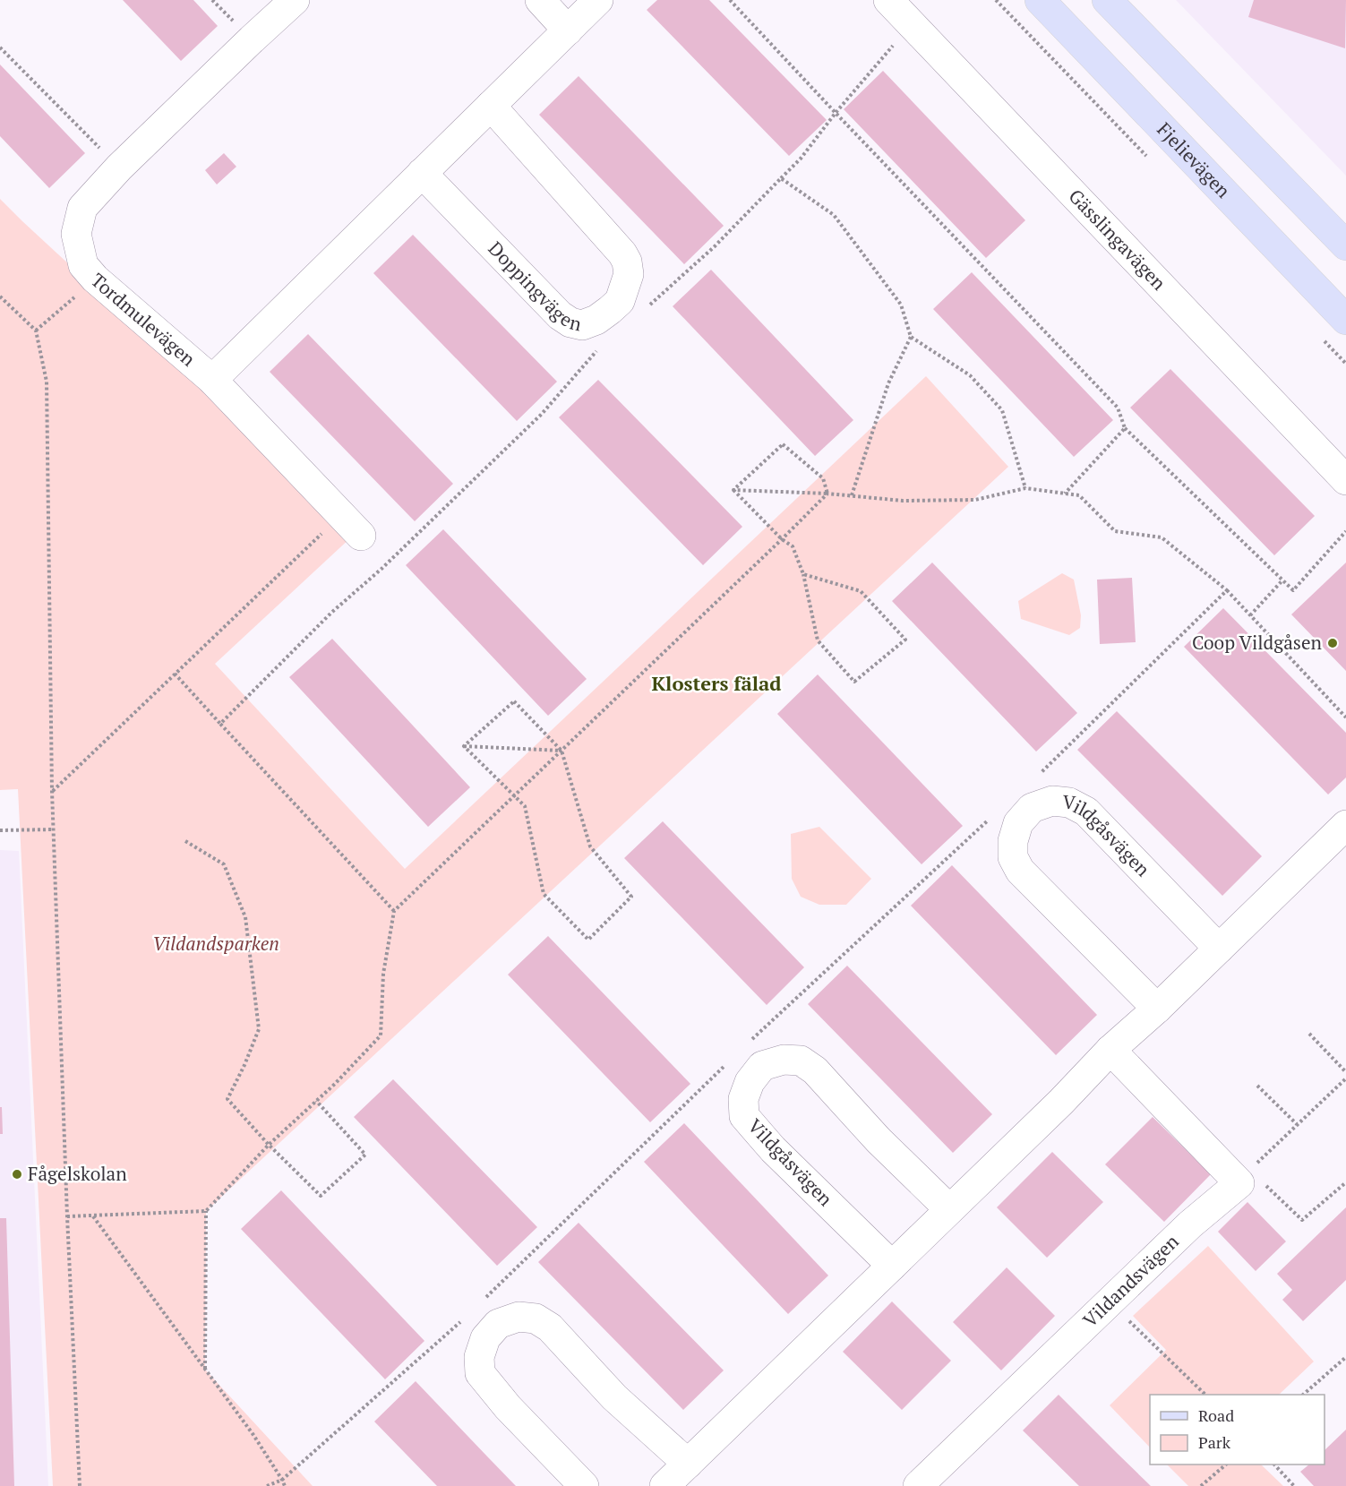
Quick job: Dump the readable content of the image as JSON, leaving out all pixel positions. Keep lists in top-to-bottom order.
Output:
{
  "streets": {
    "main road": ["Fjelievägen"],
    "street": [
      "Gässlingavägen",
      "Doppingvägen",
      "Tordmulevägen",
      "Vildgåsvägen",
      "Vildandsvägen"
    ]
  },
  "districts": ["Klosters fälad"],
  "parks": ["Vildandsparken"],
  "places": ["Coop Vildgåsen", "Fågelskolan"],
  "legend": ["Road", "Park"]
}
